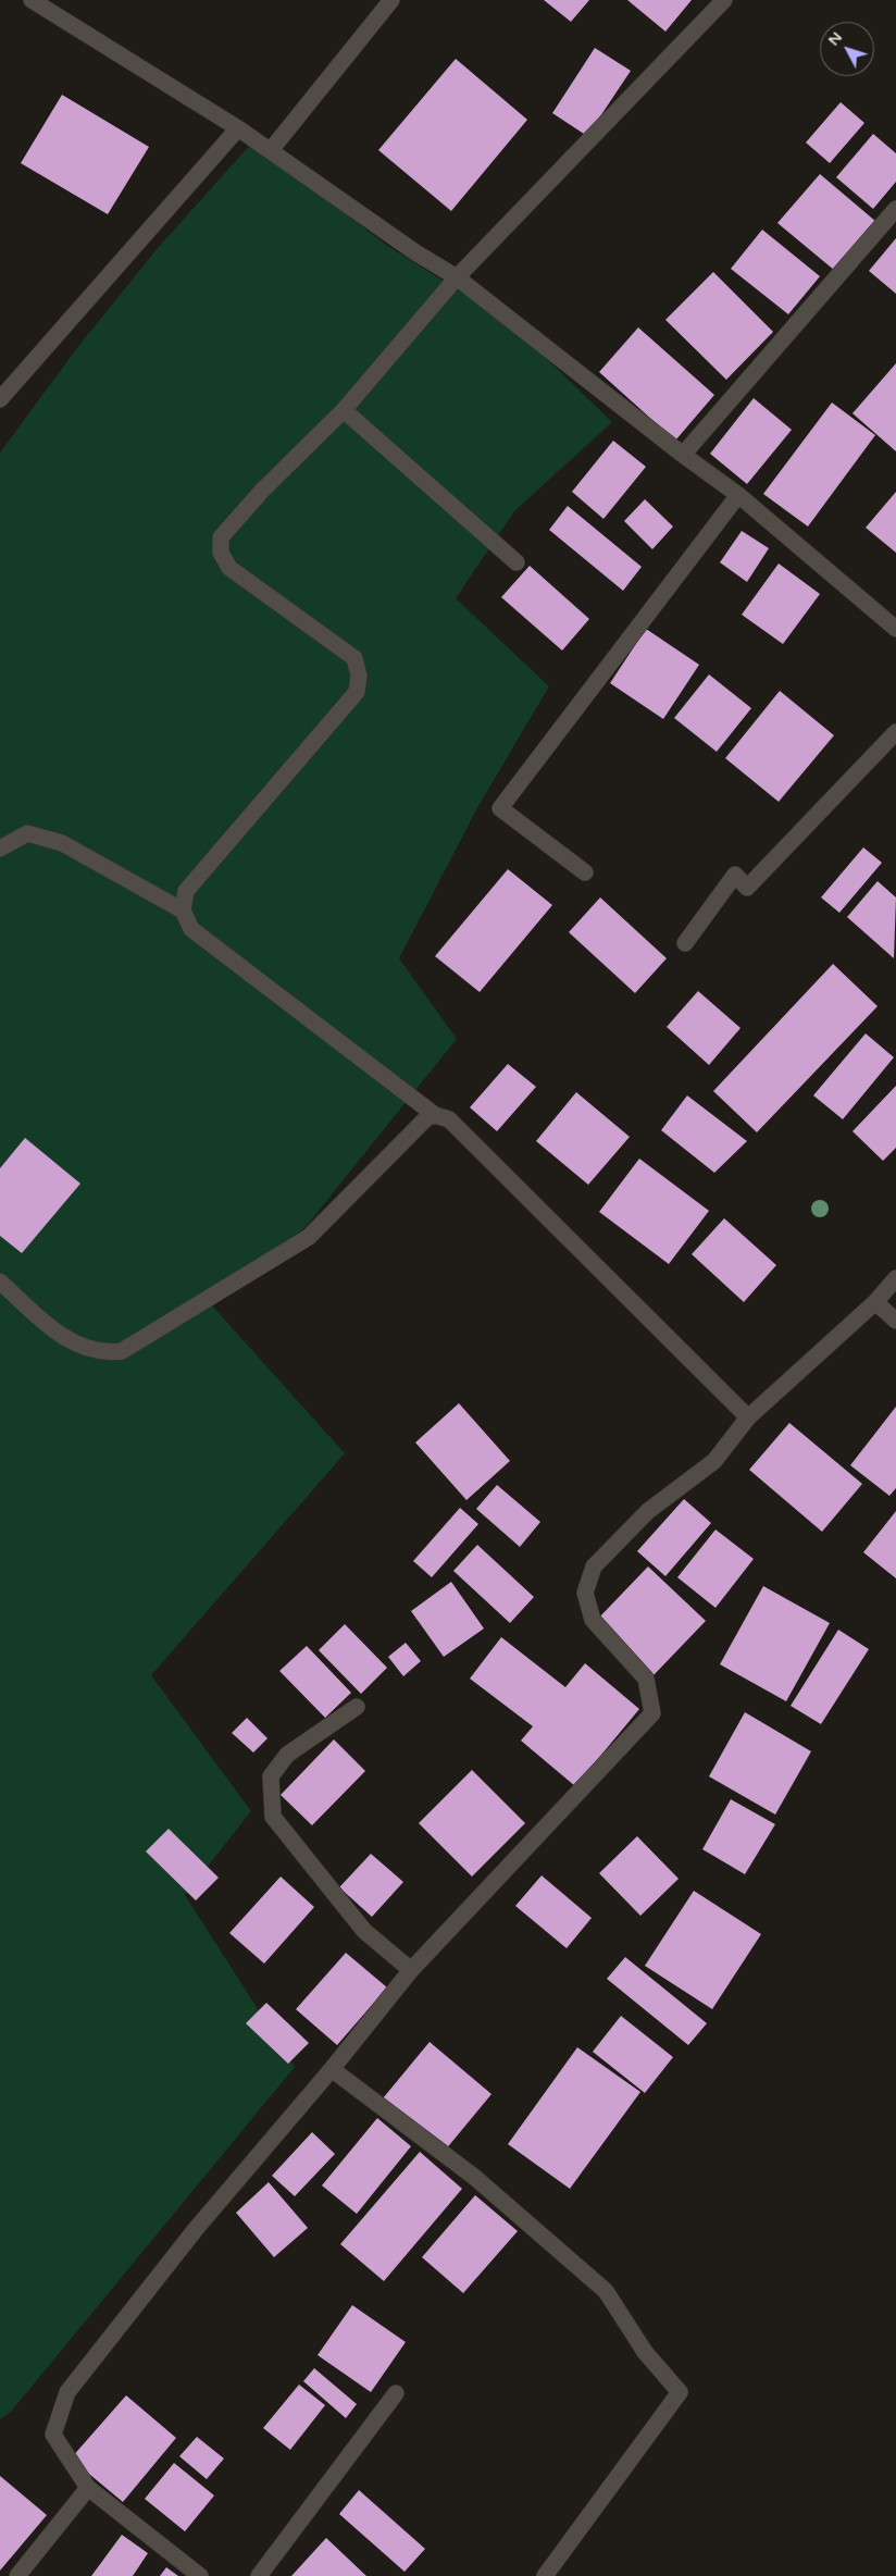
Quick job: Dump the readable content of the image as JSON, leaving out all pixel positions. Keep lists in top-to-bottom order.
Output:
{
  "north": "top left"
}
